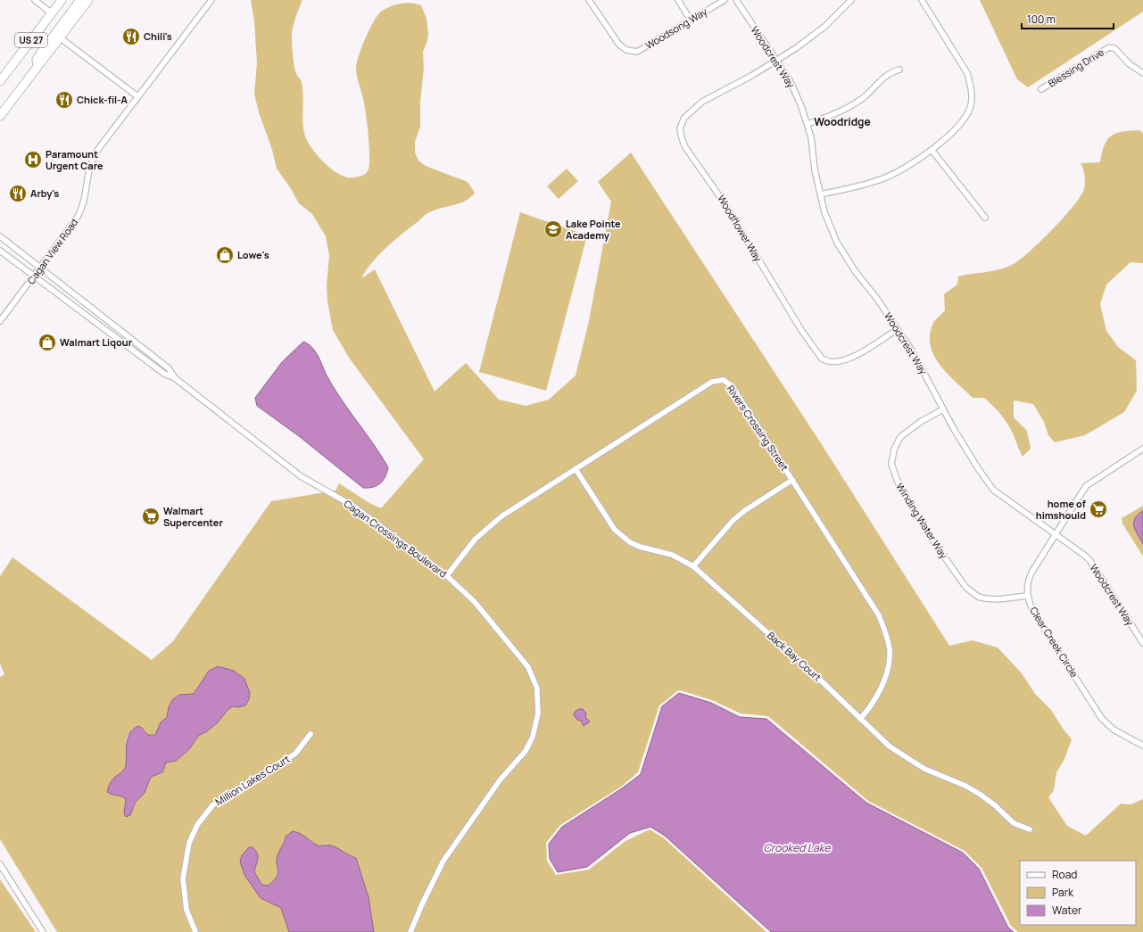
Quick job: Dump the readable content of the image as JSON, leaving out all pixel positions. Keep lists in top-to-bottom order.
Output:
{
  "streets": {
    "highway": ["US 27"],
    "street": [
      "Woodsong Way",
      "Woodcrest Way",
      "Blessing Drive",
      "Woodflower Way",
      "Cagan View Road",
      "Rivers Crossing Street",
      "Winding Water Way",
      "Cagan Crossings Boulevard",
      "Clear Creek Circle",
      "Back Bay Court",
      "Million Lakes Court"
    ]
  },
  "crossings": [
    ["Woodcrest Way", "Woodflower Way"],
    ["Woodcrest Way", "Winding Water Way"],
    ["Woodcrest Way", "Clear Creek Circle"],
    ["Cagan View Road", "Cagan Crossings Boulevard"],
    ["Rivers Crossing Street", "Cagan Crossings Boulevard"],
    ["Rivers Crossing Street", "Back Bay Court"],
    ["Winding Water Way", "Clear Creek Circle"]
  ],
  "districts": ["Woodridge"],
  "water": ["Crooked Lake"],
  "places": {
    "restaurant": ["Chili's", "Chick-fil-A", "Arby's"],
    "hospital": ["Paramount Urgent Care"],
    "school or university": ["Lake Pointe Academy"],
    "shop": ["Lowe's", "Walmart Liqour"],
    "supermarket": ["home of himshould", "Walmart Supercenter"]
  },
  "legend": ["Road", "Park", "Water"],
  "scale_bar": "100 m"
}
